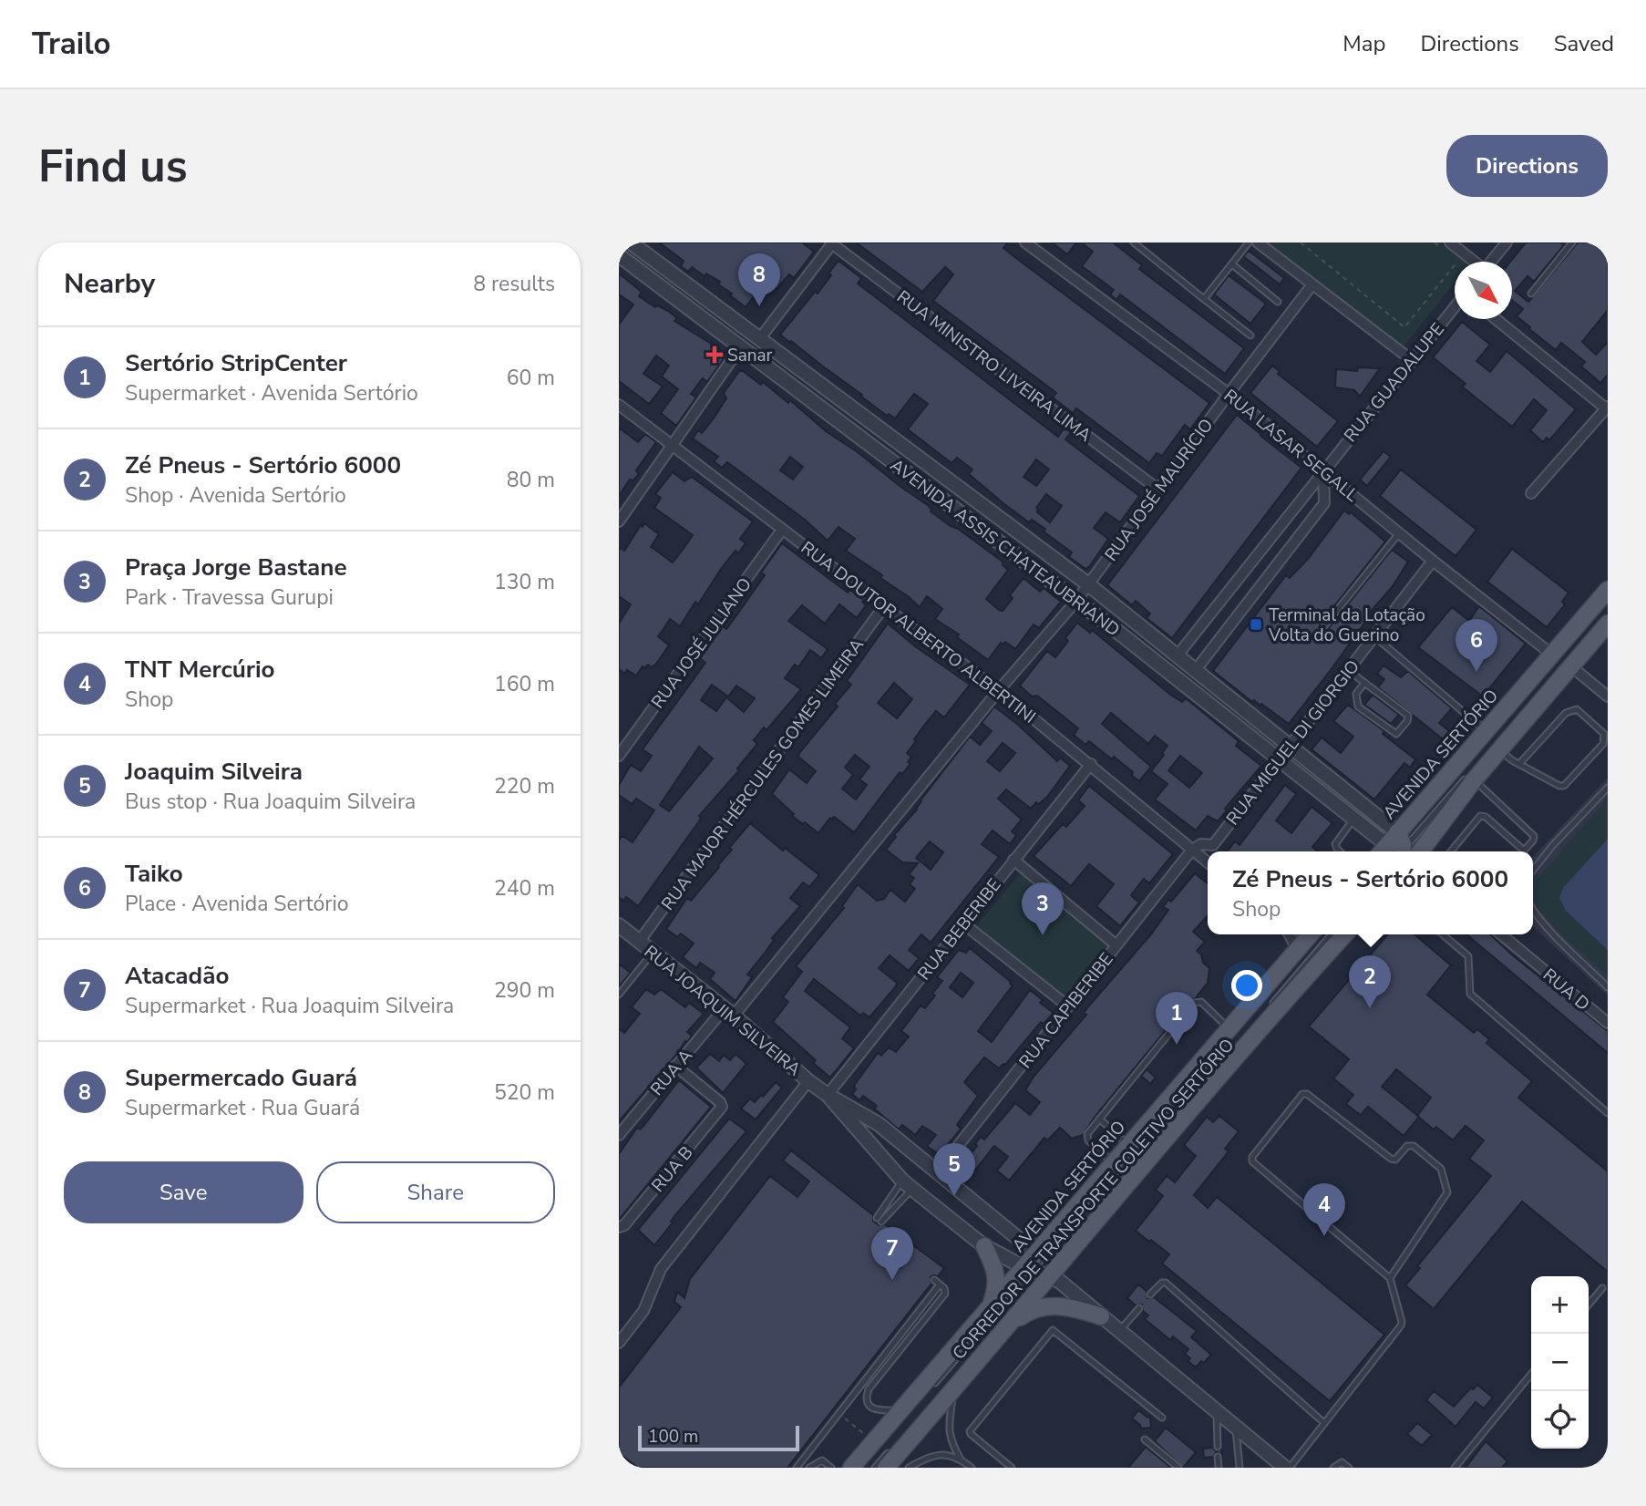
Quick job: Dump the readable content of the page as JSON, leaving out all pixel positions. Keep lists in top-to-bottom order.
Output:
{
  "streets": {
    "main road": ["AVENIDA SERTÓRIO"],
    "street": [
      "RUA MINISTRO LIVEIRA LIMA",
      "RUA GUADALUPE",
      "RUA LASAR SEGALL",
      "RUA JOSÉ MAURÍCIO",
      "AVENIDA ASSIS CHATEAUBRIAND",
      "RUA DOUTOR ALBERTO ALBERTINI",
      "RUA JOSÉ JULIANO",
      "RUA MIGUEL DI GIORGIO",
      "RUA MAJOR HÉRCULES GOMES LIMEIRA",
      "RUA BEBERIBE",
      "RUA D",
      "RUA JOAQUIM SILVEIRA",
      "RUA CAPIBERIBE",
      "RUA A",
      "RUA B"
    ],
    "lane": ["CORREDOR DE TRANSPORTE COLETIVO SERTÓRIO"]
  },
  "crossings": [
    ["RUA MINISTRO LIVEIRA LIMA", "RUA JOSÉ MAURÍCIO"],
    ["RUA GUADALUPE", "RUA LASAR SEGALL"],
    ["RUA GUADALUPE", "AVENIDA ASSIS CHATEAUBRIAND"],
    ["RUA LASAR SEGALL", "RUA JOSÉ MAURÍCIO"],
    ["RUA LASAR SEGALL", "RUA MIGUEL DI GIORGIO"],
    ["RUA LASAR SEGALL", "AVENIDA SERTÓRIO"],
    ["RUA JOSÉ MAURÍCIO", "AVENIDA ASSIS CHATEAUBRIAND"],
    ["RUA JOSÉ MAURÍCIO", "RUA DOUTOR ALBERTO ALBERTINI"],
    ["RUA JOSÉ MAURÍCIO", "RUA A"],
    ["AVENIDA ASSIS CHATEAUBRIAND", "RUA MIGUEL DI GIORGIO"],
    ["AVENIDA ASSIS CHATEAUBRIAND", "AVENIDA SERTÓRIO"],
    ["RUA DOUTOR ALBERTO ALBERTINI", "RUA JOSÉ JULIANO"],
    ["RUA DOUTOR ALBERTO ALBERTINI", "RUA MIGUEL DI GIORGIO"],
    ["RUA DOUTOR ALBERTO ALBERTINI", "RUA MAJOR HÉRCULES GOMES LIMEIRA"],
    ["RUA DOUTOR ALBERTO ALBERTINI", "RUA BEBERIBE"],
    ["RUA DOUTOR ALBERTO ALBERTINI", "RUA CAPIBERIBE"],
    ["RUA DOUTOR ALBERTO ALBERTINI", "RUA A"],
    ["RUA MIGUEL DI GIORGIO", "RUA CAPIBERIBE"],
    ["AVENIDA SERTÓRIO", "RUA JOAQUIM SILVEIRA"],
    ["AVENIDA SERTÓRIO", "CORREDOR DE TRANSPORTE COLETIVO SERTÓRIO"],
    ["RUA MAJOR HÉRCULES GOMES LIMEIRA", "RUA JOAQUIM SILVEIRA"],
    ["RUA BEBERIBE", "RUA JOAQUIM SILVEIRA"],
    ["RUA JOAQUIM SILVEIRA", "RUA CAPIBERIBE"],
    ["RUA JOAQUIM SILVEIRA", "RUA A"],
    ["RUA JOAQUIM SILVEIRA", "CORREDOR DE TRANSPORTE COLETIVO SERTÓRIO"],
    ["RUA A", "RUA B"]
  ],
  "places": {
    "health": ["Sanar"],
    "transit": ["Terminal da Lotação Volta do Guerino"]
  },
  "scale_bar": "100 m",
  "north": "bottom right",
  "page": {
    "header": "Trailo",
    "nav": ["Map", "Directions", "Saved"],
    "buttons": [
      "Directions",
      ["Save", "Share"]
    ],
    "title": "Find us",
    "heading": ["Nearby", "8 results"],
    "pins": [
      "8",
      "6",
      "3",
      "2",
      "1",
      "5",
      "4",
      "7"
    ],
    "list": [
      {
        "mark": "1",
        "name": "Sertório StripCenter",
        "note": "Supermarket · Avenida Sertório",
        "value": "60 m"
      },
      {
        "mark": "2",
        "name": "Zé Pneus - Sertório 6000",
        "note": "Shop · Avenida Sertório",
        "value": "80 m"
      },
      {
        "mark": "3",
        "name": "Praça Jorge Bastane",
        "note": "Park · Travessa Gurupi",
        "value": "130 m"
      },
      {
        "mark": "4",
        "name": "TNT Mercúrio",
        "note": "Shop",
        "value": "160 m"
      },
      {
        "mark": "5",
        "name": "Joaquim Silveira",
        "note": "Bus stop · Rua Joaquim Silveira",
        "value": "220 m"
      },
      {
        "mark": "6",
        "name": "Taiko",
        "note": "Place · Avenida Sertório",
        "value": "240 m"
      },
      {
        "mark": "7",
        "name": "Atacadão",
        "note": "Supermarket · Rua Joaquim Silveira",
        "value": "290 m"
      },
      {
        "mark": "8",
        "name": "Supermercado Guará",
        "note": "Supermarket · Rua Guará",
        "value": "520 m"
      }
    ],
    "popup": ["Zé Pneus - Sertório 6000", "Shop"],
    "map_buttons": ["+", "−"],
    "scale": "100 m"
  }
}
